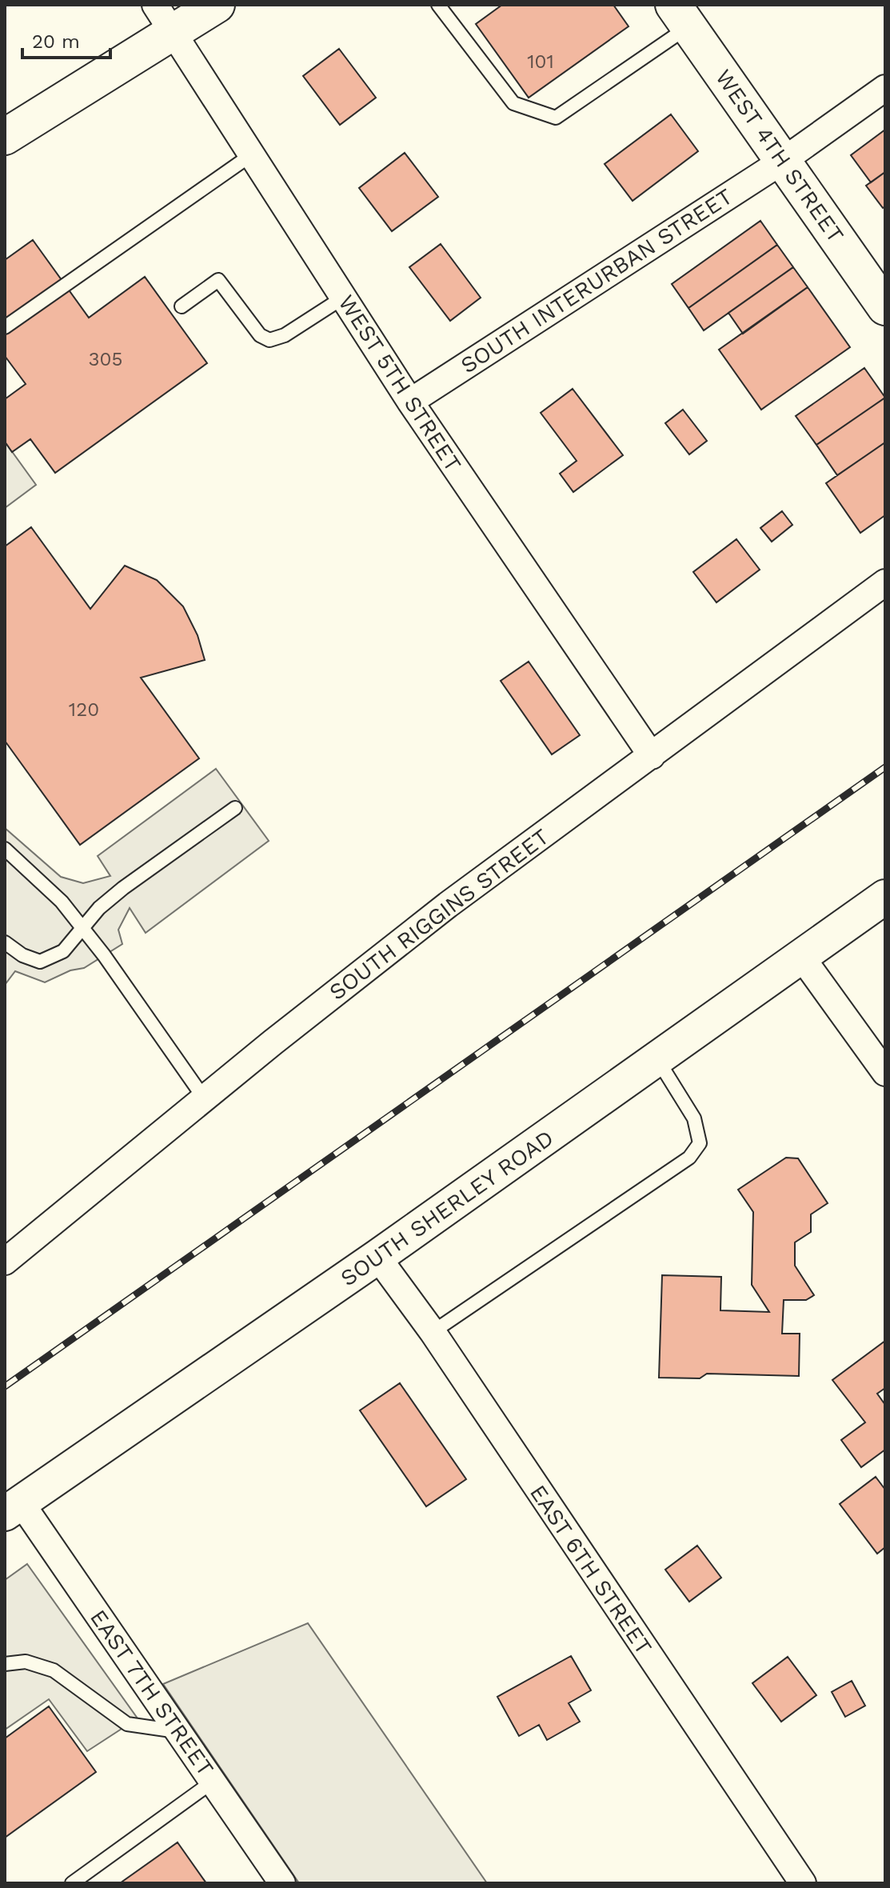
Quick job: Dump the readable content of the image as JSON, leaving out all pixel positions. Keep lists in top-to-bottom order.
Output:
{
  "streets": {
    "main road": ["WEST 4TH STREET"],
    "street": [
      "SOUTH INTERURBAN STREET",
      "WEST 5TH STREET",
      "SOUTH RIGGINS STREET",
      "SOUTH SHERLEY ROAD",
      "EAST 6TH STREET",
      "EAST 7TH STREET"
    ]
  },
  "crossings": [
    ["WEST 4TH STREET", "SOUTH INTERURBAN STREET"],
    ["SOUTH INTERURBAN STREET", "WEST 5TH STREET"],
    ["WEST 5TH STREET", "SOUTH RIGGINS STREET"],
    ["SOUTH SHERLEY ROAD", "EAST 6TH STREET"],
    ["SOUTH SHERLEY ROAD", "EAST 7TH STREET"]
  ],
  "house_numbers": ["101", "305", "120"],
  "scale_bar": "20 m"
}
